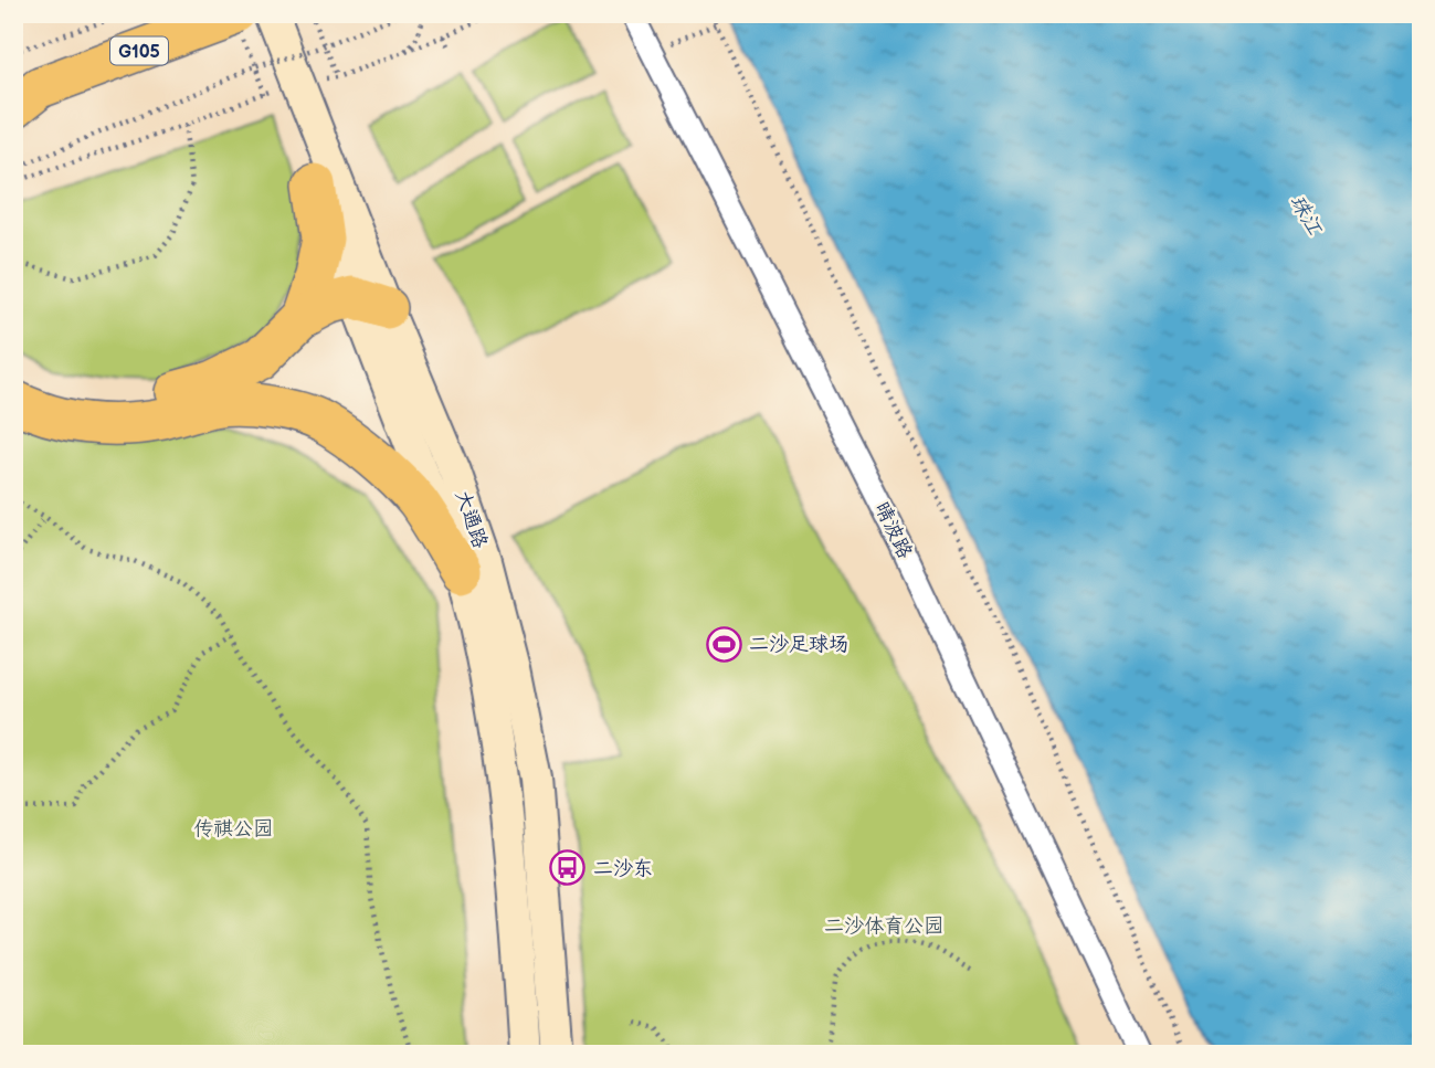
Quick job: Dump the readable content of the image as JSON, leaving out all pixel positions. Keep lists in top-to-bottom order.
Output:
{
  "streets": {
    "highway": ["G105"],
    "main road": ["大通路"],
    "street": ["晴波路"]
  },
  "crossings": [
    ["G105", "大通路"]
  ],
  "water": ["珠江"],
  "parks": ["传祺公园", "二沙体育公园"],
  "places": {
    "sports": ["二沙足球场"],
    "bus stop": ["二沙东"]
  }
}
